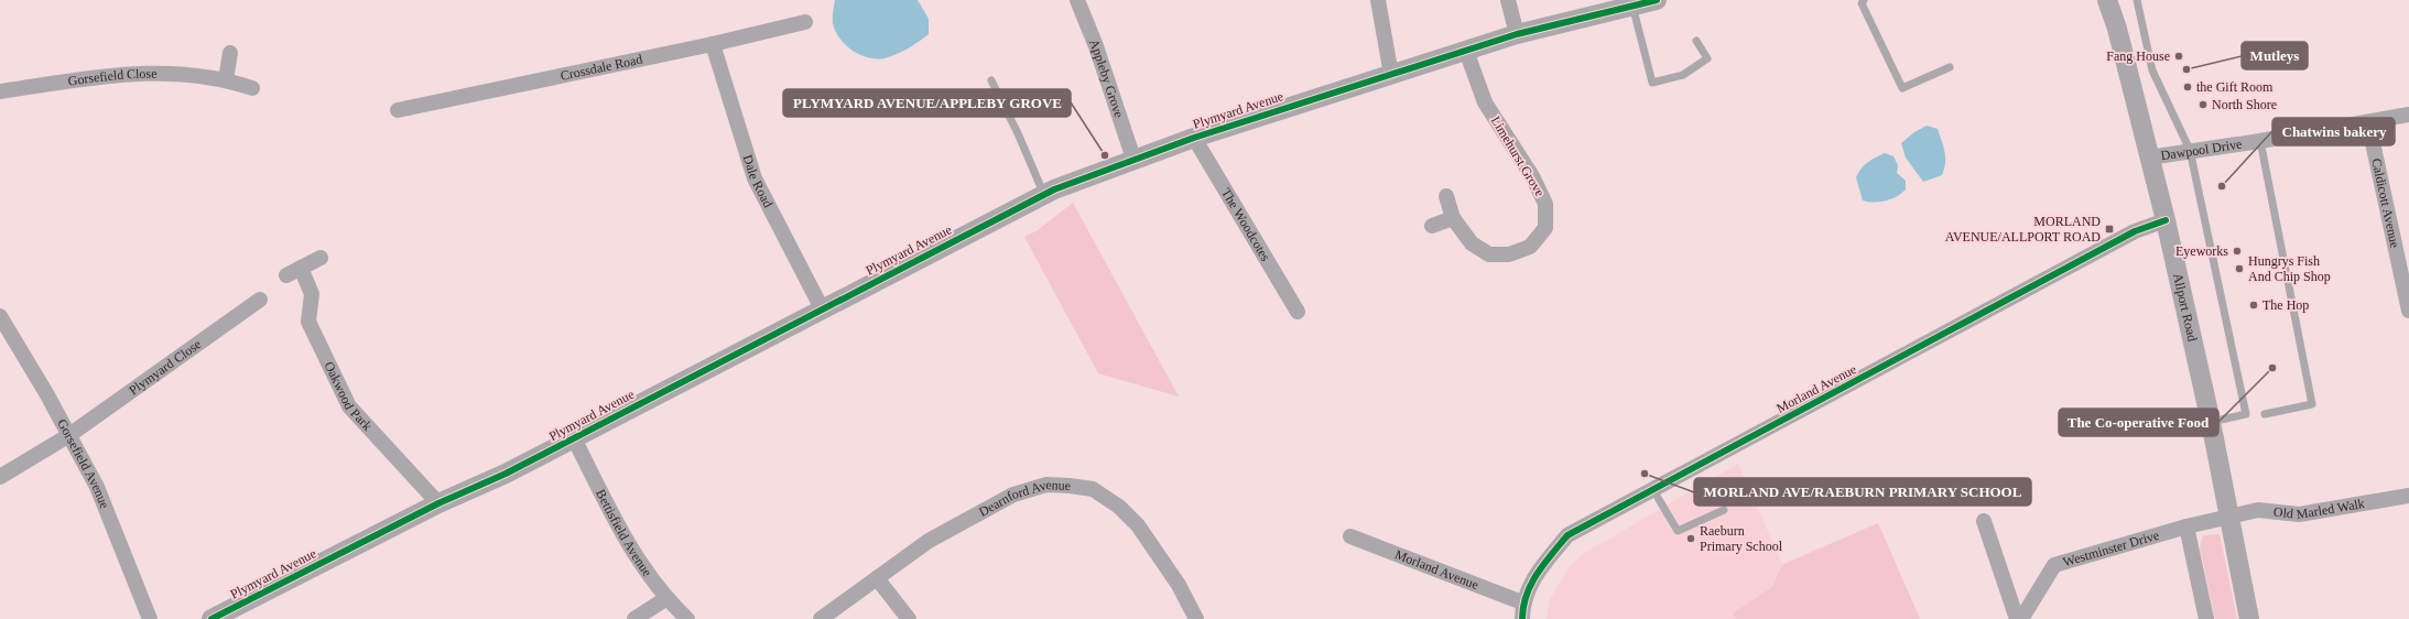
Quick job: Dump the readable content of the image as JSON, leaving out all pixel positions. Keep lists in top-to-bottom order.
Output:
{
  "streets": {
    "street": [
      "Crossdale Road",
      "Gorsefield Close",
      "Appleby Grove",
      "Plymyard Avenue",
      "Dawpool Drive",
      "Limehurst Grove",
      "Dale Road",
      "Caldicott Avenue",
      "The Woodcotes",
      "Allport Road",
      "Plymyard Close",
      "Morland Avenue",
      "Oakwood Park",
      "Gorsefield Avenue",
      "Dearnford Avenue",
      "Old Marled Walk",
      "Bettisfield Avenue",
      "Westminster Drive"
    ]
  },
  "crossings": [
    ["Crossdale Road", "Dale Road"],
    ["Appleby Grove", "Plymyard Avenue"],
    ["Plymyard Avenue", "Limehurst Grove"],
    ["Plymyard Avenue", "Dale Road"],
    ["Plymyard Avenue", "The Woodcotes"],
    ["Plymyard Avenue", "Oakwood Park"],
    ["Plymyard Avenue", "Bettisfield Avenue"],
    ["Dawpool Drive", "Caldicott Avenue"],
    ["Dawpool Drive", "Allport Road"],
    ["Allport Road", "Morland Avenue"],
    ["Allport Road", "Old Marled Walk"],
    ["Allport Road", "Westminster Drive"],
    ["Plymyard Close", "Gorsefield Avenue"],
    ["Old Marled Walk", "Westminster Drive"]
  ],
  "places": {
    "other": [
      "Fang House",
      "Mutleys",
      "the Gift Room",
      "North Shore",
      "PLYMYARD AVENUE/APPLEBY GROVE",
      "Chatwins bakery",
      "Eyeworks",
      "Hungrys Fish And Chip Shop",
      "The Hop",
      "The Co-operative Food",
      "MORLAND AVE/RAEBURN PRIMARY SCHOOL",
      "Raeburn Primary School"
    ],
    "transit": ["MORLAND AVENUE/ALLPORT ROAD"]
  }
}
